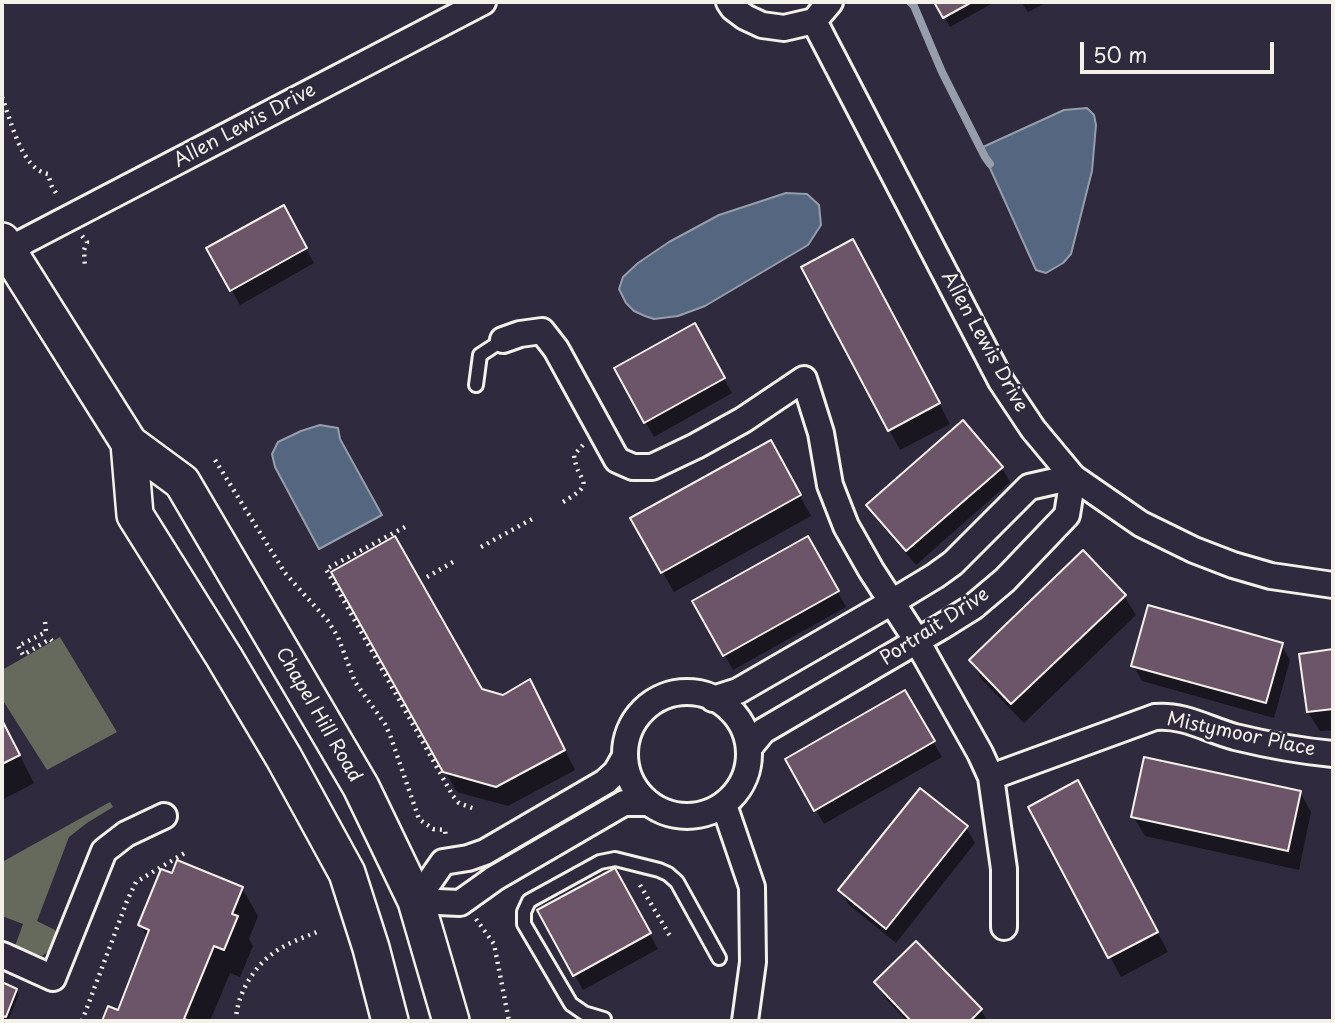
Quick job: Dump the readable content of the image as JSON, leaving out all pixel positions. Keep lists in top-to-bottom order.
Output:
{
  "streets": {
    "main road": ["Chapel Hill Road"],
    "street": ["Allen Lewis Drive", "Portrait Drive", "Mistymoor Place"]
  },
  "crossings": [
    ["Allen Lewis Drive", "Portrait Drive"],
    ["Allen Lewis Drive", "Chapel Hill Road"]
  ],
  "scale_bar": "50 m"
}
